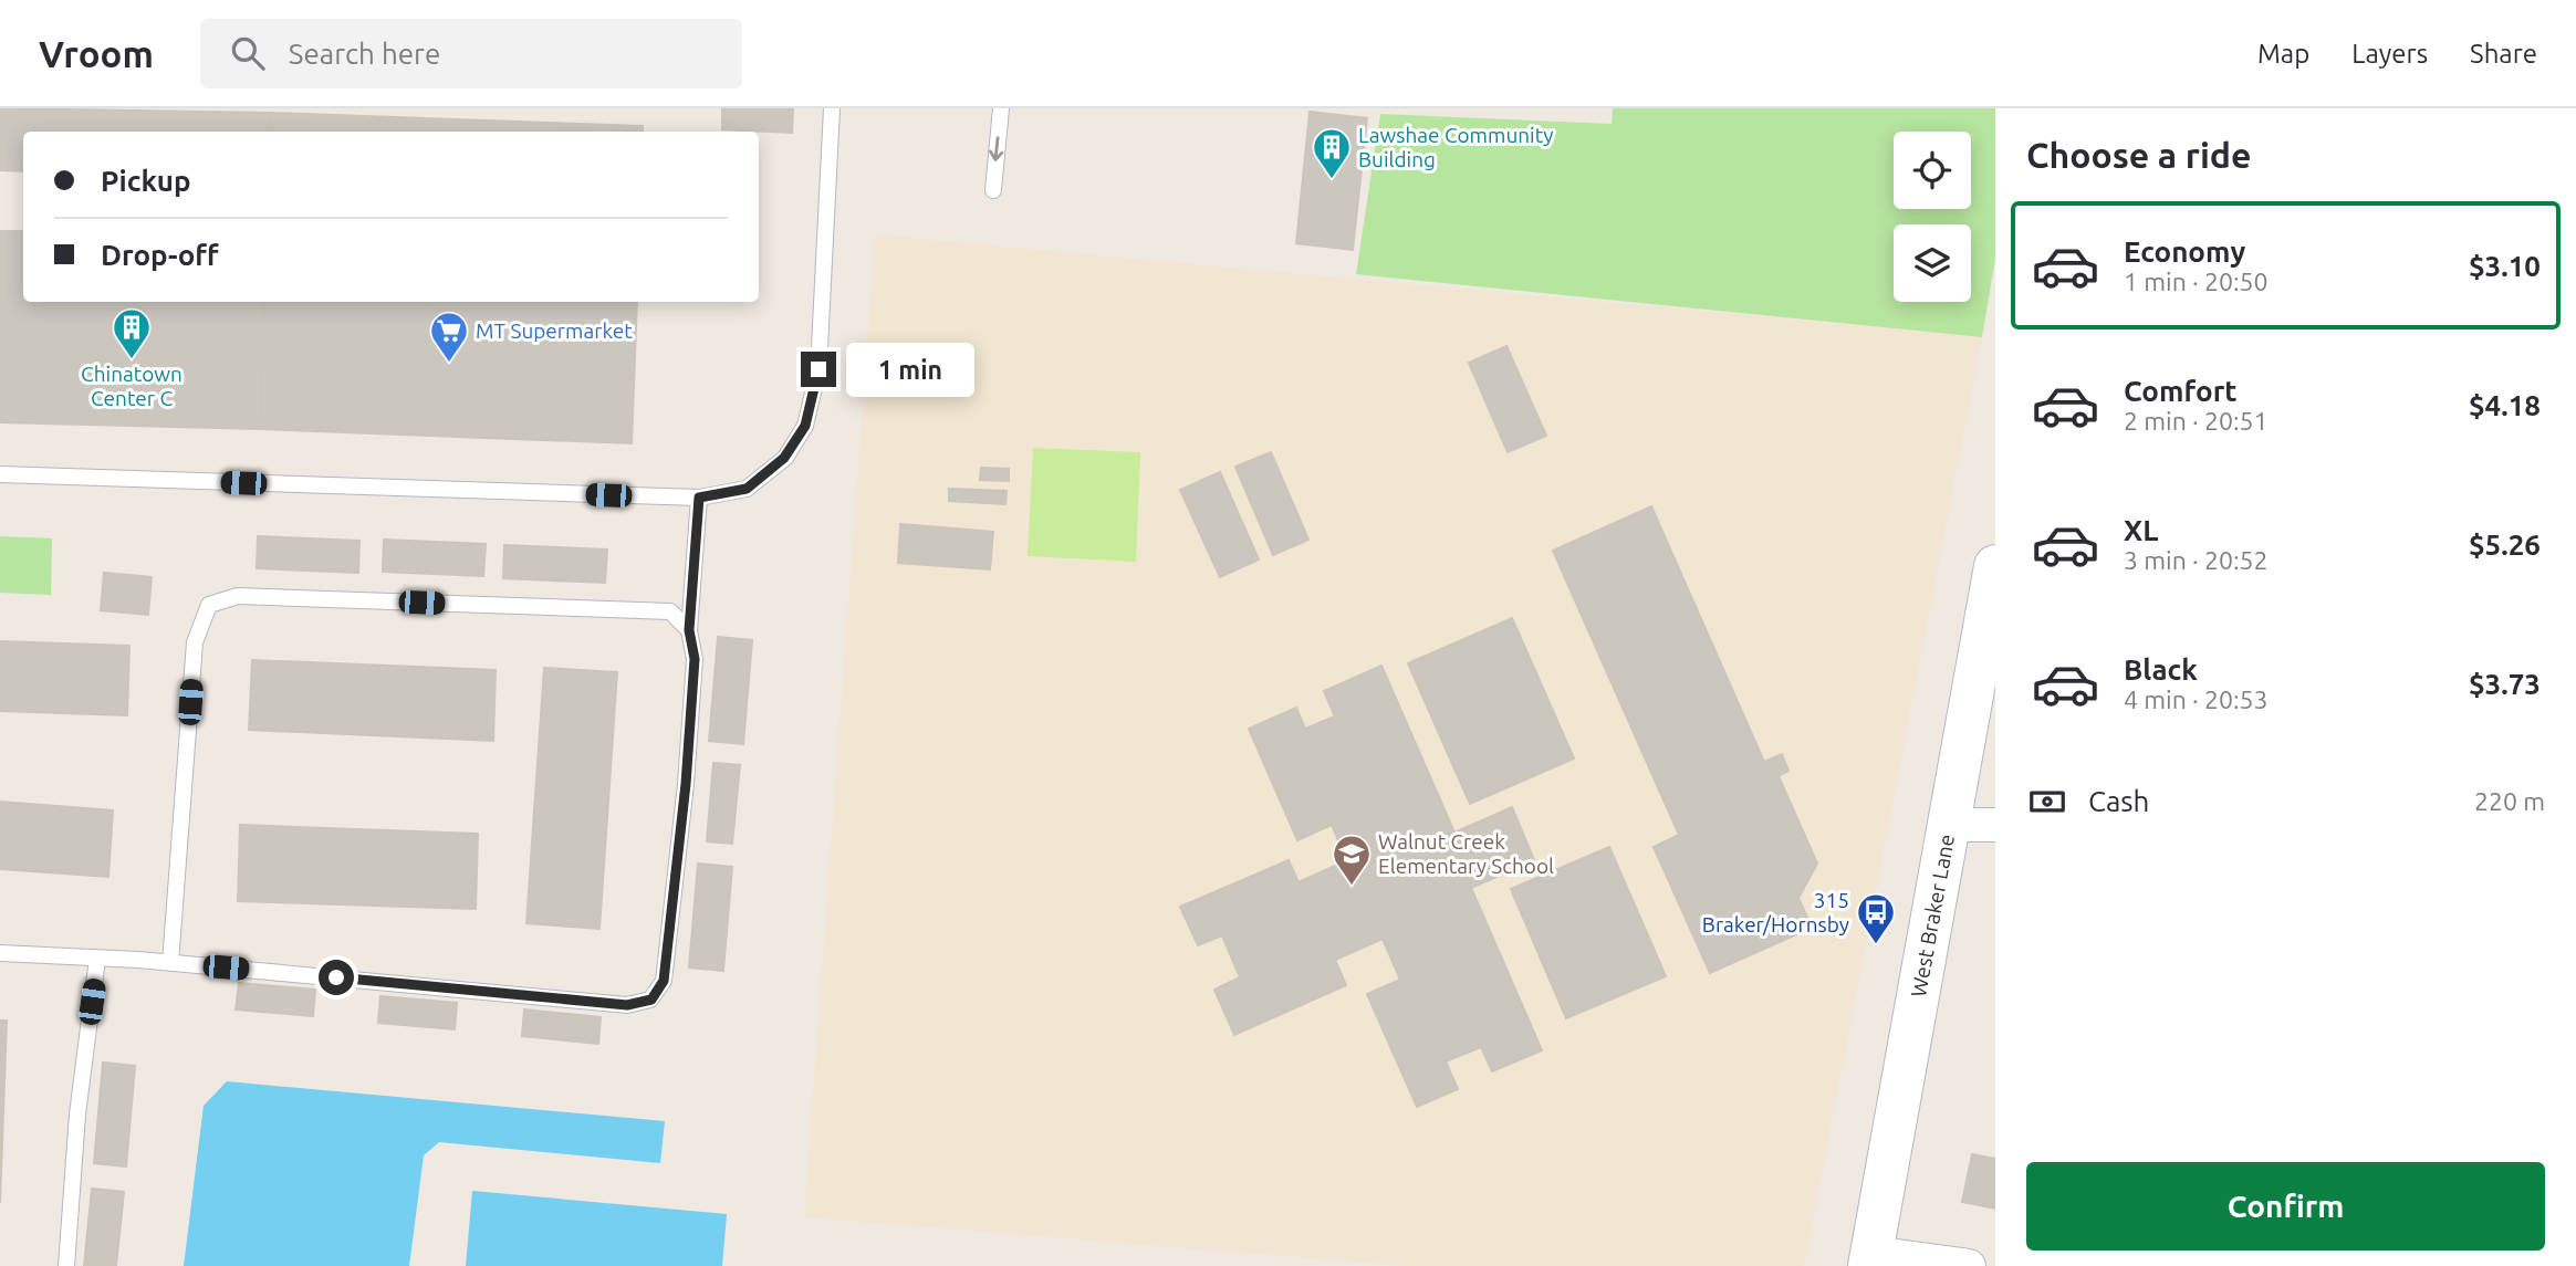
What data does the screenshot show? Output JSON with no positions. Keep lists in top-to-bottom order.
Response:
{
  "streets": {
    "main road": ["West Braker Lane"]
  },
  "places": {
    "building": ["Lawshae Community Building", "Chinatown Center C"],
    "supermarket": ["MT Supermarket"],
    "school or university": ["Walnut Creek Elementary School"],
    "bus stop": ["315 Braker/Hornsby"]
  },
  "page": {
    "header": "Vroom",
    "search": "Search here",
    "nav": ["Map", "Layers", "Share"],
    "heading": "Choose a ride",
    "banner": ["Pickup", "Drop-off"],
    "list": [
      {
        "name": "Economy",
        "note": "1 min · 20:50",
        "value": "$3.10"
      },
      {
        "name": "Comfort",
        "note": "2 min · 20:51",
        "value": "$4.18"
      },
      {
        "name": "XL",
        "note": "3 min · 20:52",
        "value": "$5.26"
      },
      {
        "name": "Black",
        "note": "4 min · 20:53",
        "value": "$3.73"
      }
    ],
    "bubble": "1 min",
    "pay": ["Cash", "220 m"],
    "buttons": "Confirm"
  }
}
